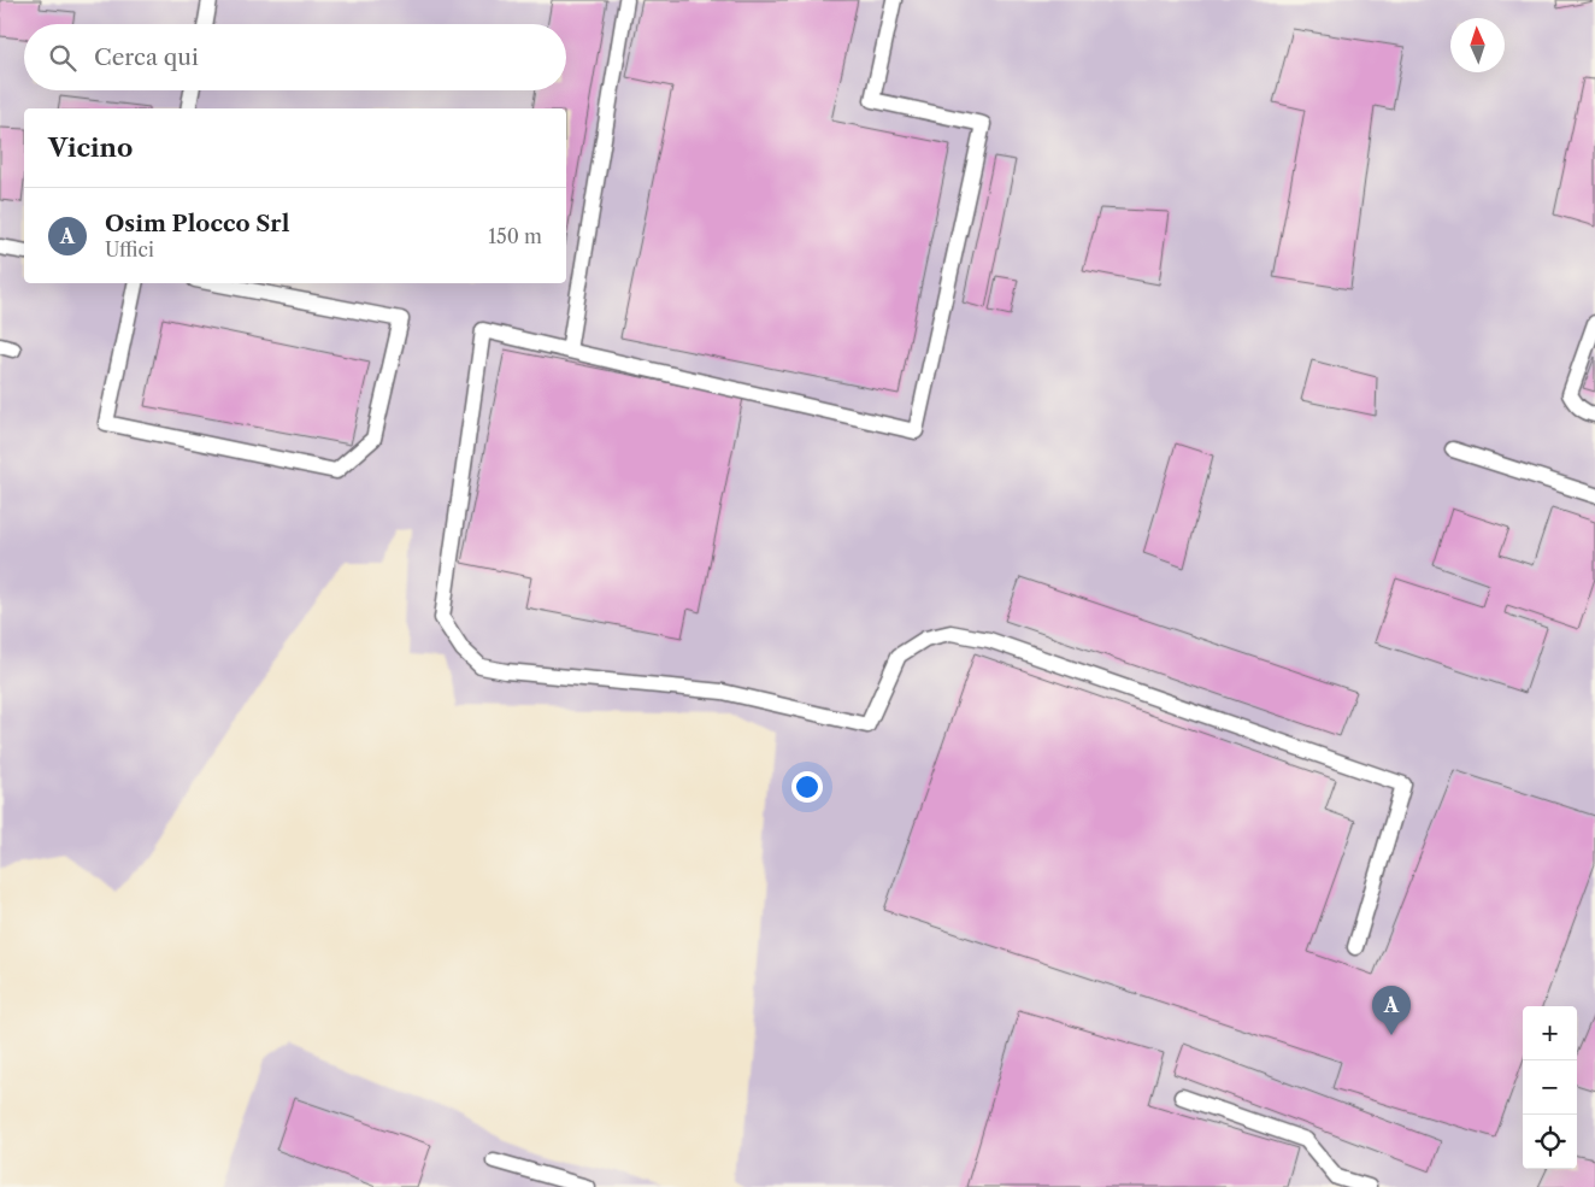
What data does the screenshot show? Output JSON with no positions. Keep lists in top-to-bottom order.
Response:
{
  "north": "top",
  "page": {
    "search": "Cerca qui",
    "heading": "Vicino",
    "list": [
      {
        "mark": "A",
        "name": "Osim Plocco Srl",
        "note": "Uffici",
        "value": "150 m"
      }
    ],
    "pins": "A",
    "map_buttons": ["+", "−"]
  }
}
